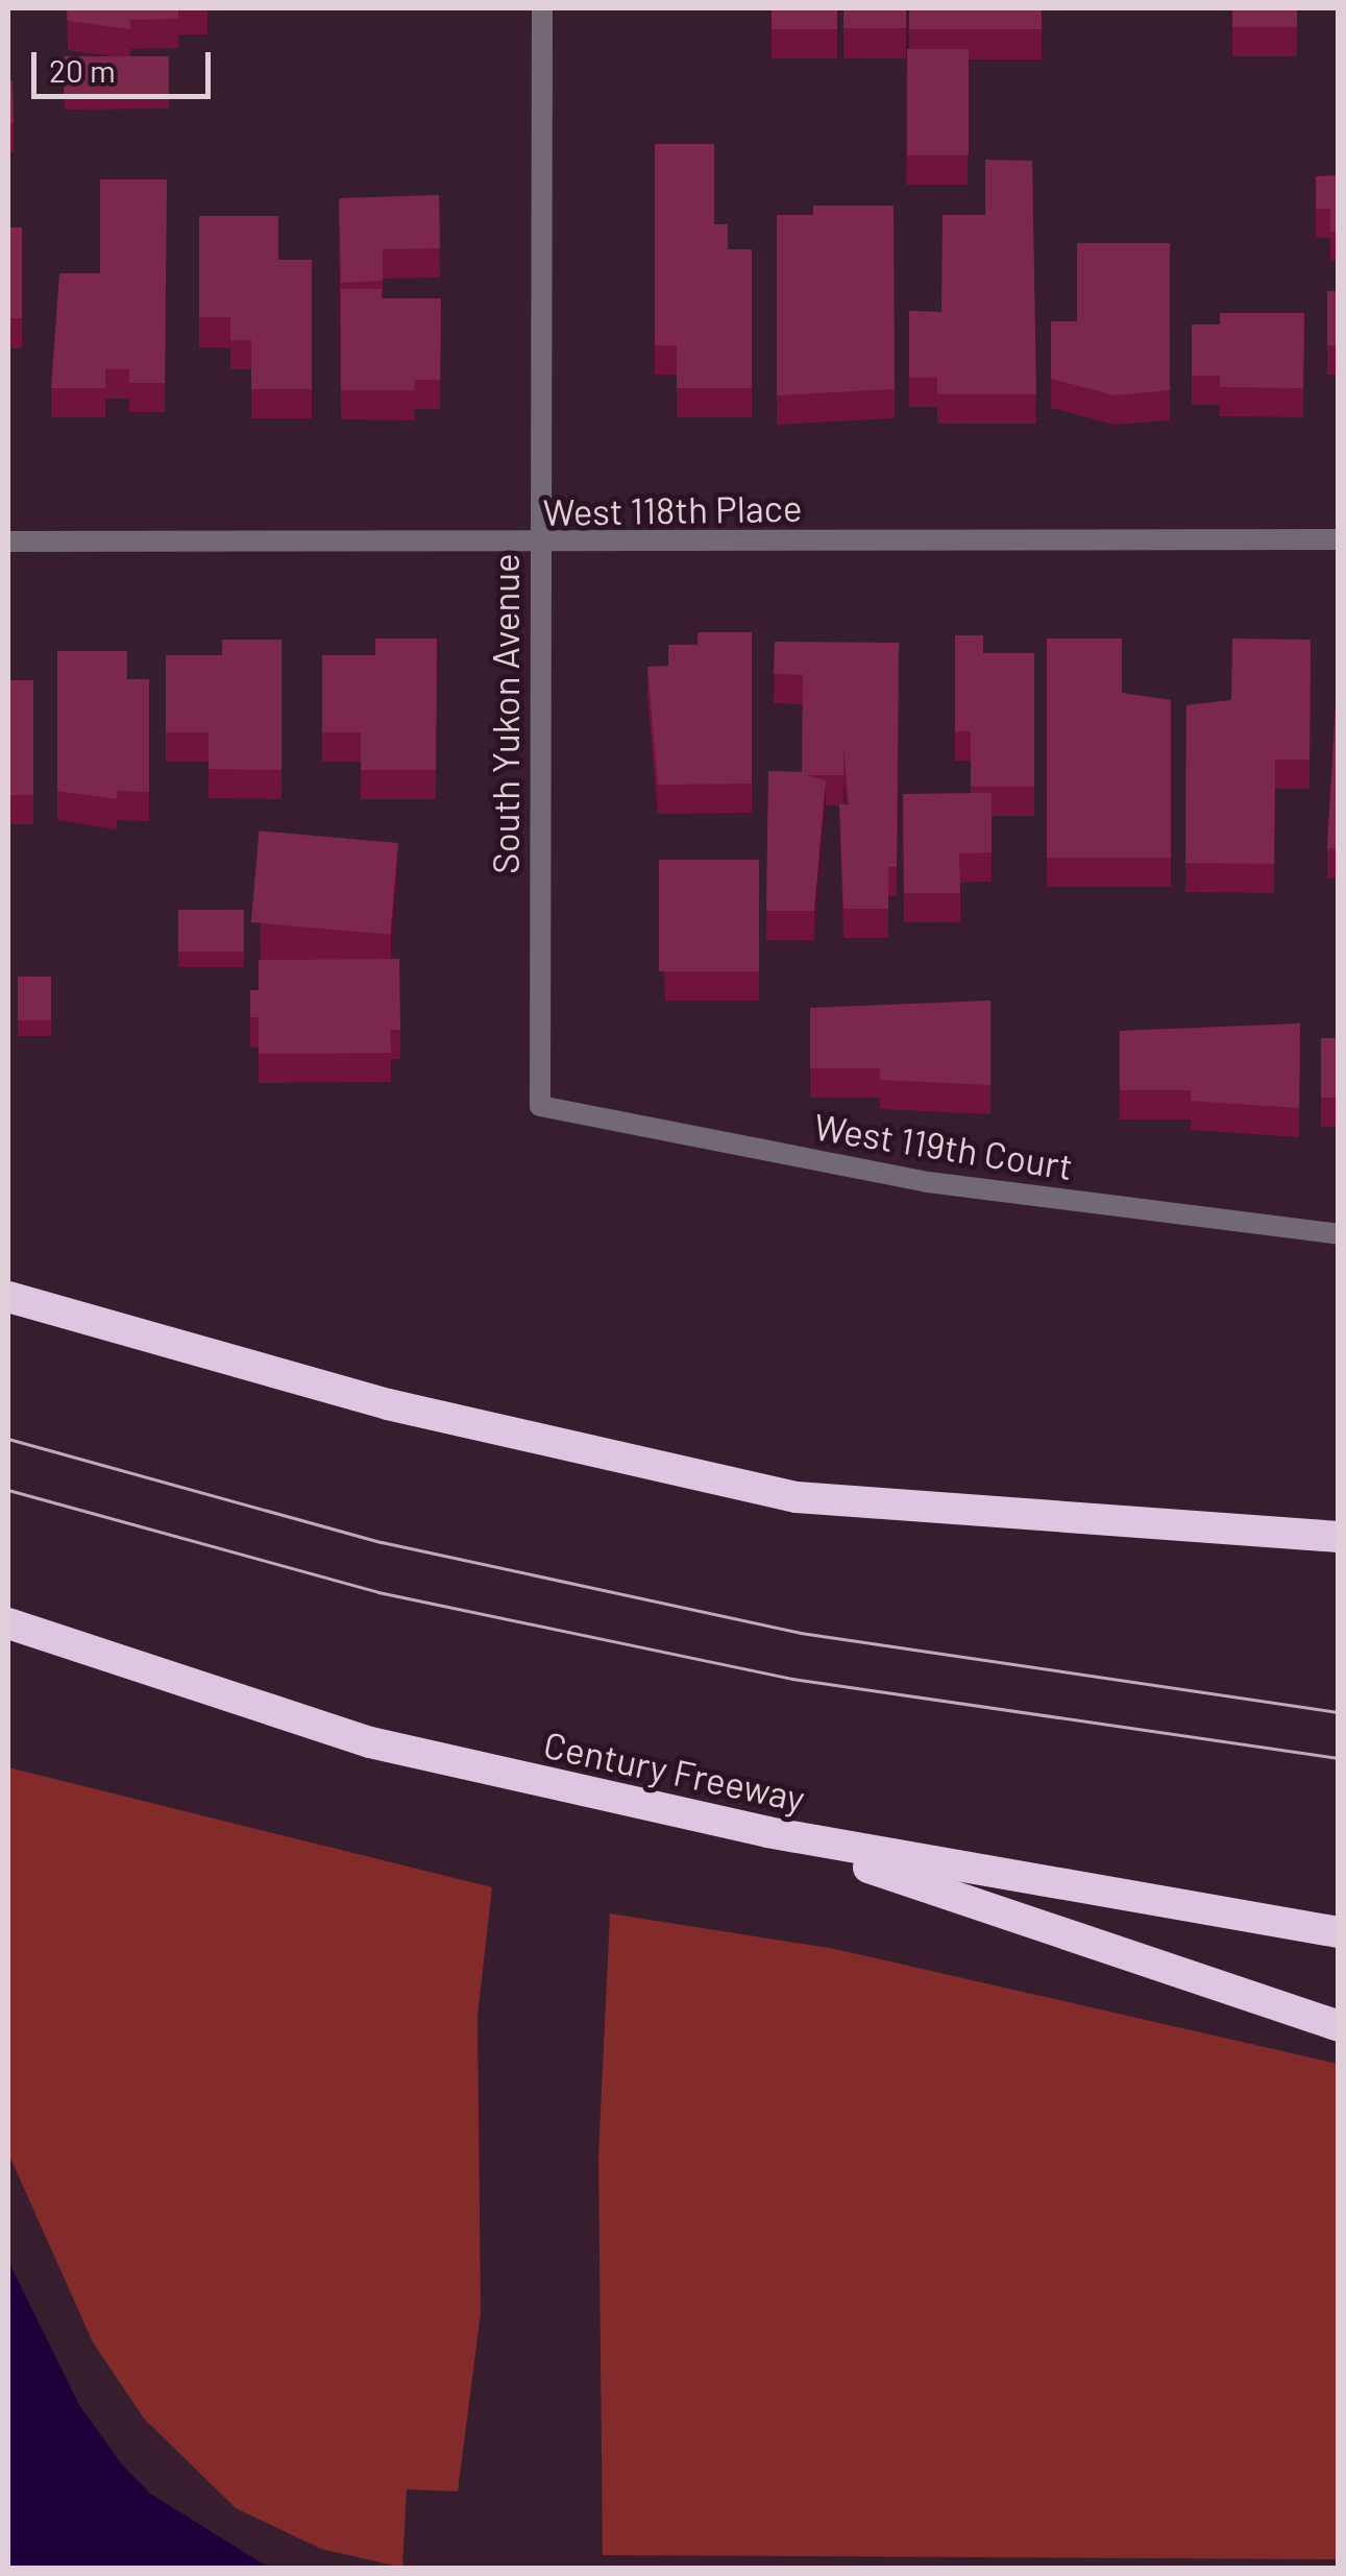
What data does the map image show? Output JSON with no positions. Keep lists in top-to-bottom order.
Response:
{
  "streets": {
    "highway": ["Century Freeway"],
    "street": ["West 118th Place", "South Yukon Avenue", "West 119th Court"]
  },
  "crossings": [
    ["West 118th Place", "South Yukon Avenue"],
    ["South Yukon Avenue", "West 119th Court"]
  ],
  "scale_bar": "20 m"
}
